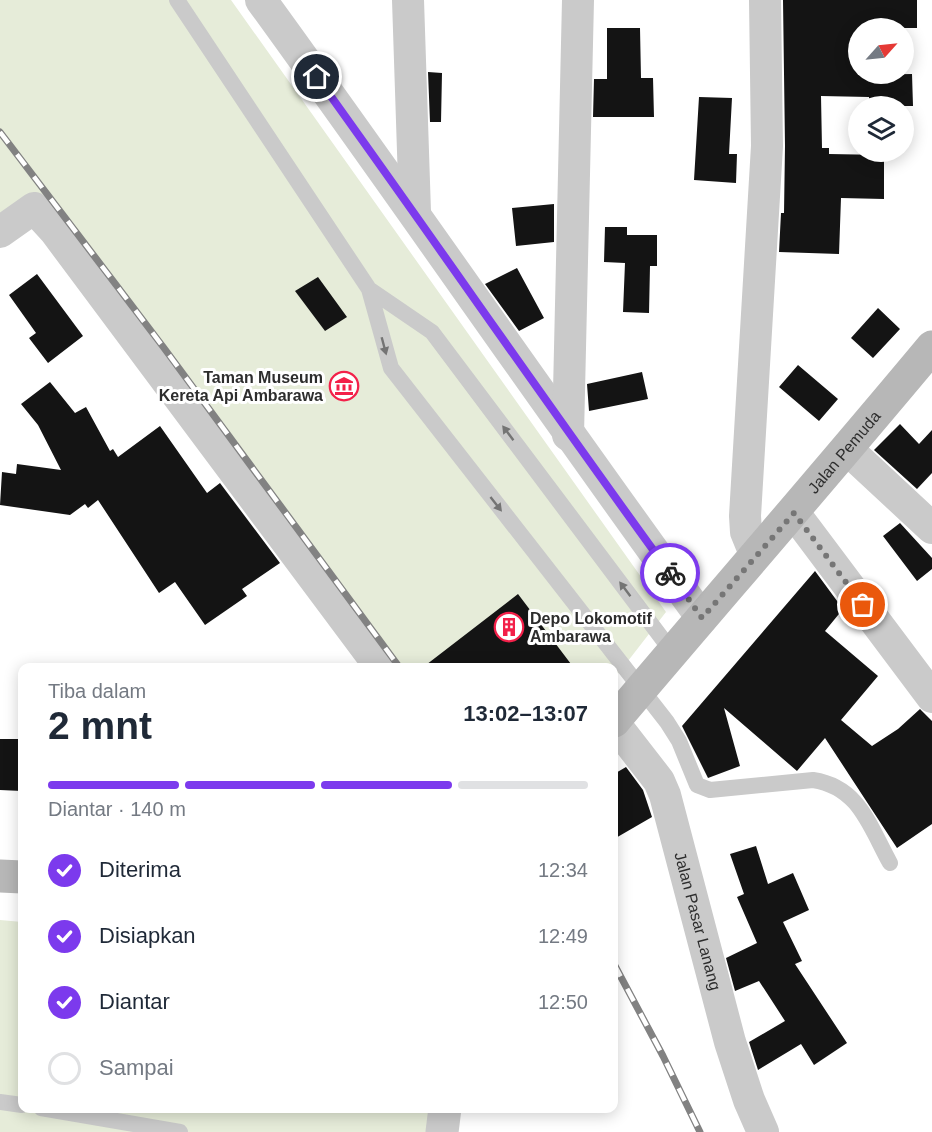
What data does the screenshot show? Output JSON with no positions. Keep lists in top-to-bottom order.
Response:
{
  "streets": {
    "main road": ["Jalan Pemuda"],
    "street": ["Jalan Pasar Lanang"]
  },
  "places": {
    "museum": ["Taman Museum Kereta Api Ambarawa"],
    "building": ["Depo Lokomotif Ambarawa"]
  },
  "north": "top right",
  "page": {
    "heading": ["2 mnt", "Tiba dalam", "13:02–13:07"],
    "bar": "Diantar · 140 m",
    "list": [
      ["Diterima", "12:34"],
      ["Disiapkan", "12:49"],
      ["Diantar", "12:50"],
      "Sampai"
    ]
  }
}
